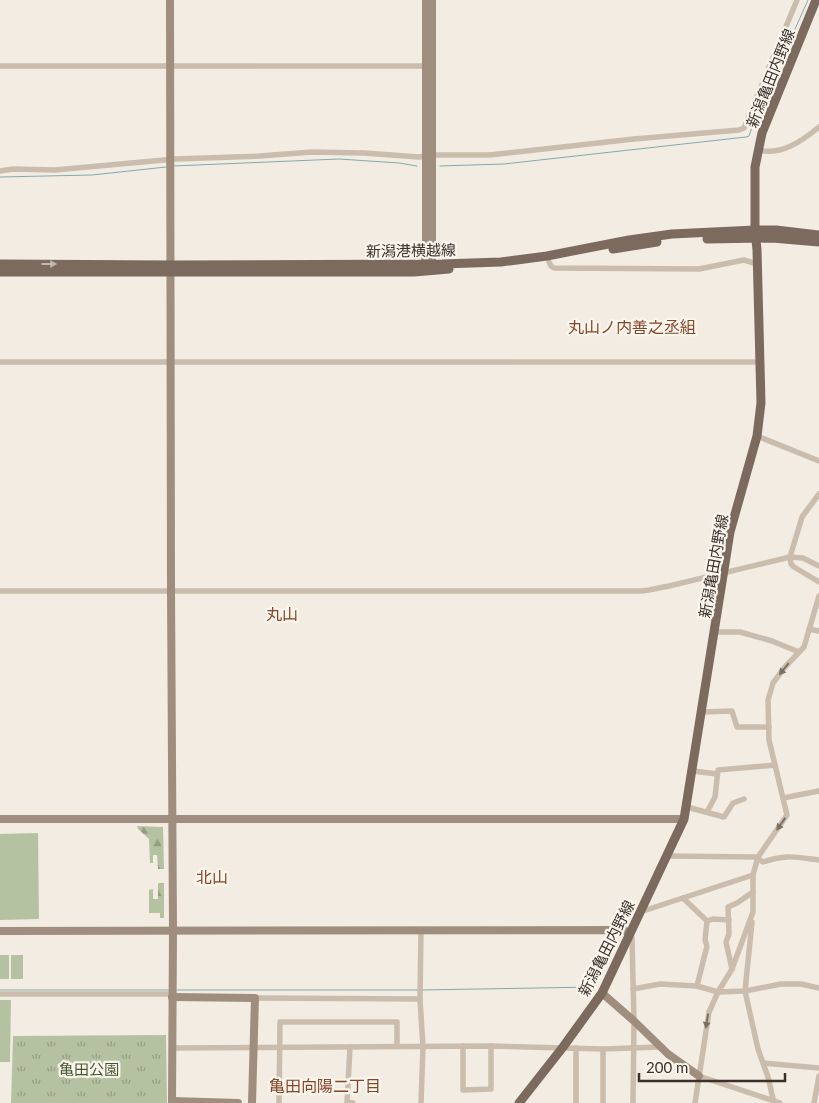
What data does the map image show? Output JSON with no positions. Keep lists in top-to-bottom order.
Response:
{
  "streets": {
    "main road": ["新潟亀田内野線", "新潟港横越線"]
  },
  "crossings": [
    ["新潟亀田内野線", "新潟港横越線"]
  ],
  "districts": [
    "丸山ノ内善之丞組",
    "丸山",
    "北山",
    "亀田向陽二丁目"
  ],
  "parks": ["亀田公園"],
  "scale_bar": "200 m"
}
